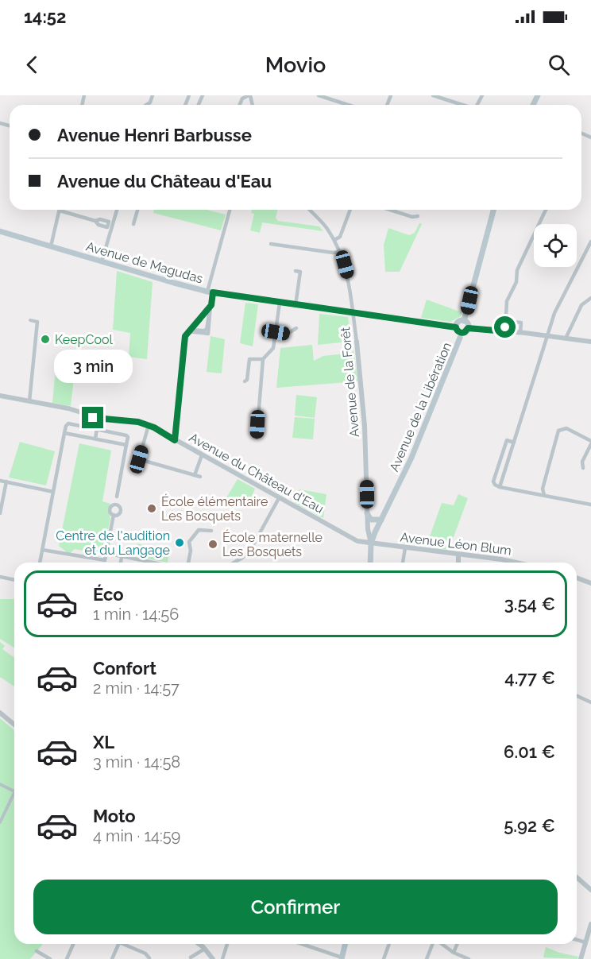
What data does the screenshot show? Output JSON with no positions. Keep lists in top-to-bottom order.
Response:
{
  "streets": {
    "main road": ["Avenue de Magudas", "Avenue de la Libération"],
    "street": ["Avenue de la Forêt", "Avenue du Château d'Eau", "Avenue Léon Blum"]
  },
  "crossings": [
    ["Avenue de Magudas", "Avenue de la Forêt"],
    ["Avenue de Magudas", "Avenue de la Libération"],
    ["Avenue de la Forêt", "Avenue de la Libération"],
    ["Avenue de la Forêt", "Avenue du Château d'Eau"],
    ["Avenue de la Forêt", "Avenue Léon Blum"],
    ["Avenue de la Libération", "Avenue du Château d'Eau"],
    ["Avenue de la Libération", "Avenue Léon Blum"],
    ["Avenue du Château d'Eau", "Avenue Léon Blum"]
  ],
  "places": [
    "KeepCool",
    "École élémentaire Les Bosquets",
    "Centre de l'audition et du Langage",
    "École maternelle Les Bosquets"
  ],
  "page": {
    "status": "14:52",
    "header": "Movio",
    "banner": ["Avenue Henri Barbusse", "Avenue du Château d'Eau"],
    "bubble": "3 min",
    "list": [
      {
        "name": "Éco",
        "note": "1 min · 14:56",
        "value": "3.54 €"
      },
      {
        "name": "Confort",
        "note": "2 min · 14:57",
        "value": "4.77 €"
      },
      {
        "name": "XL",
        "note": "3 min · 14:58",
        "value": "6.01 €"
      },
      {
        "name": "Moto",
        "note": "4 min · 14:59",
        "value": "5.92 €"
      }
    ],
    "buttons": "Confirmer"
  }
}
